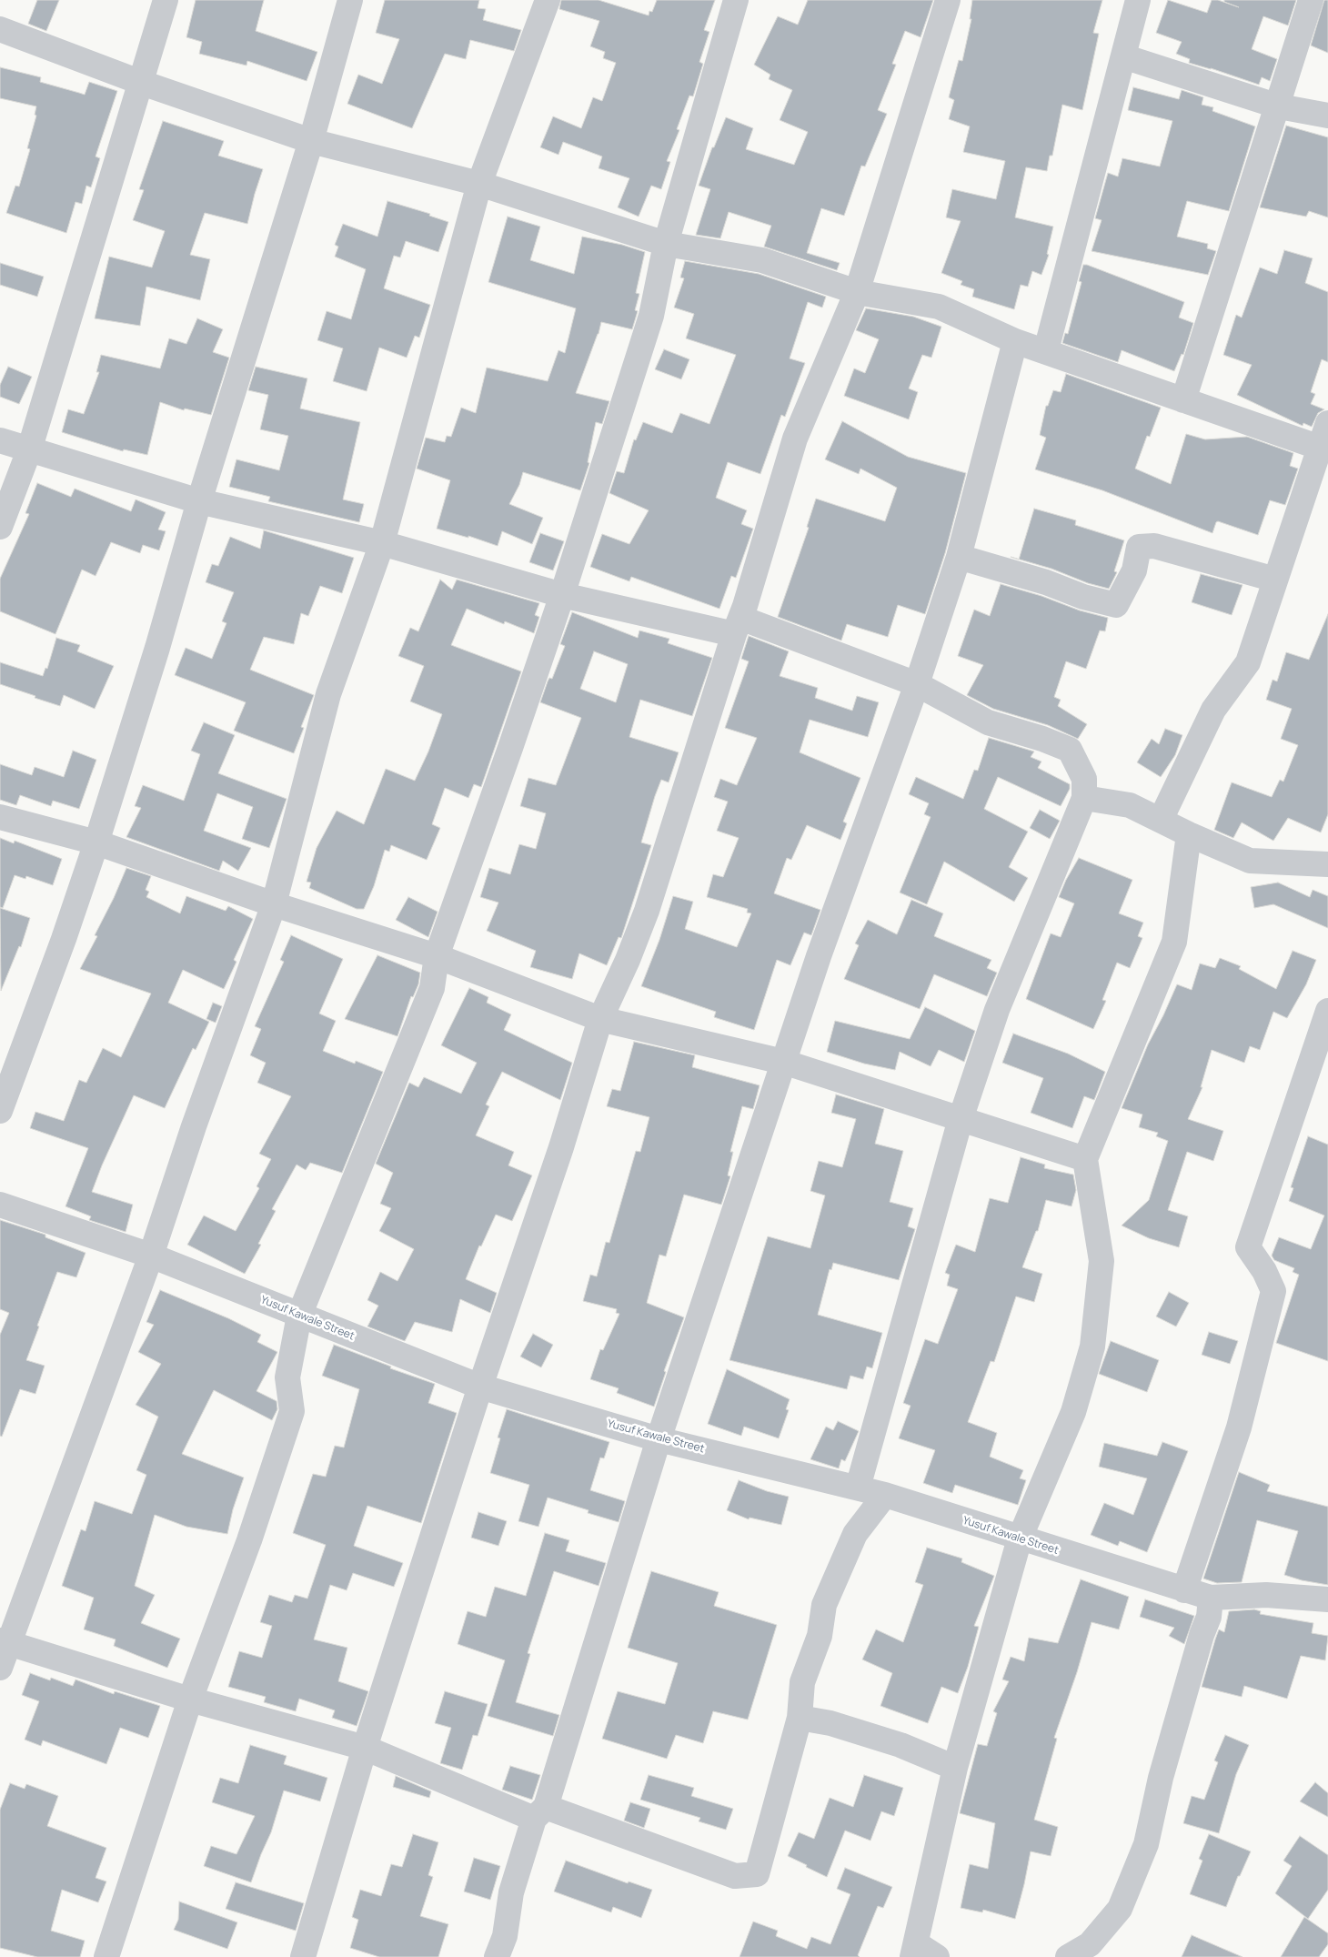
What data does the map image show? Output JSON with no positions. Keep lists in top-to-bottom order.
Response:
{
  "streets": {
    "street": ["Yusuf Kawale Street"]
  }
}
